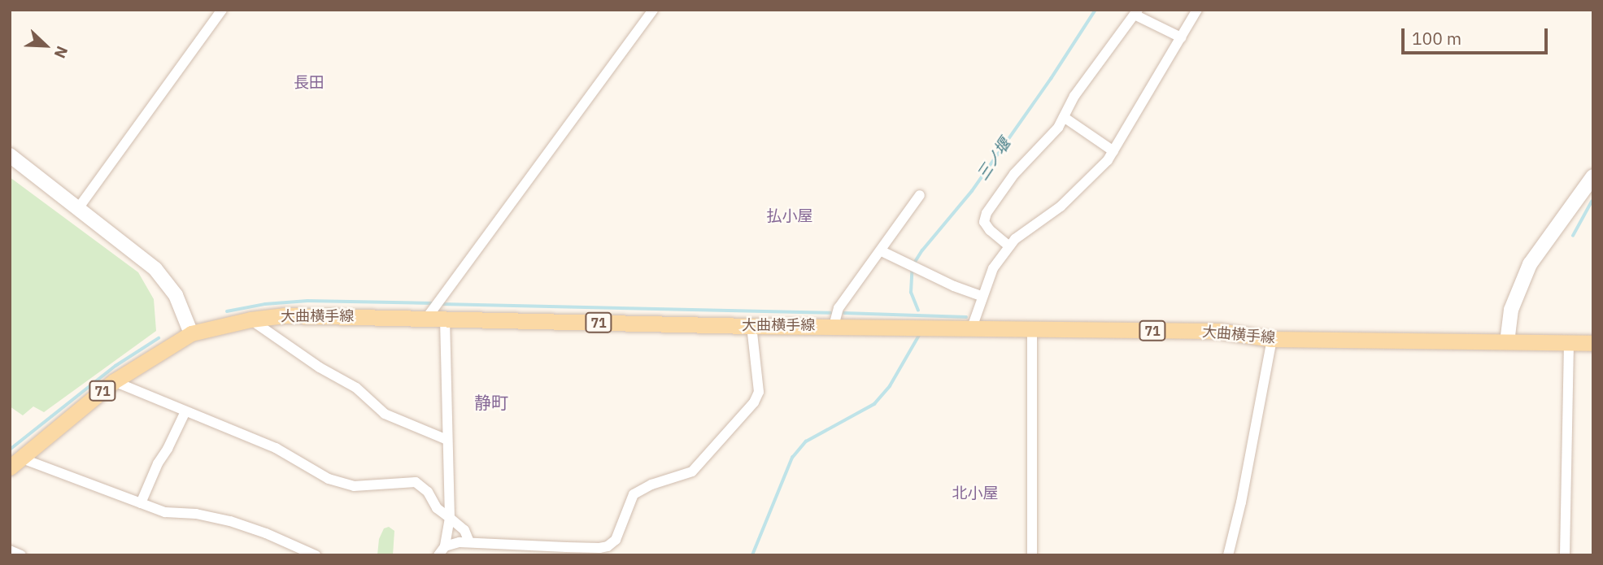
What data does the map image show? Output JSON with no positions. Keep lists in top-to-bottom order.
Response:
{
  "streets": {
    "main road": ["大曲横手線", "71"]
  },
  "districts": [
    "長田",
    "払小屋",
    "静町",
    "北小屋"
  ],
  "water": ["三ノ堰"],
  "scale_bar": "100 m",
  "north": "bottom right"
}
